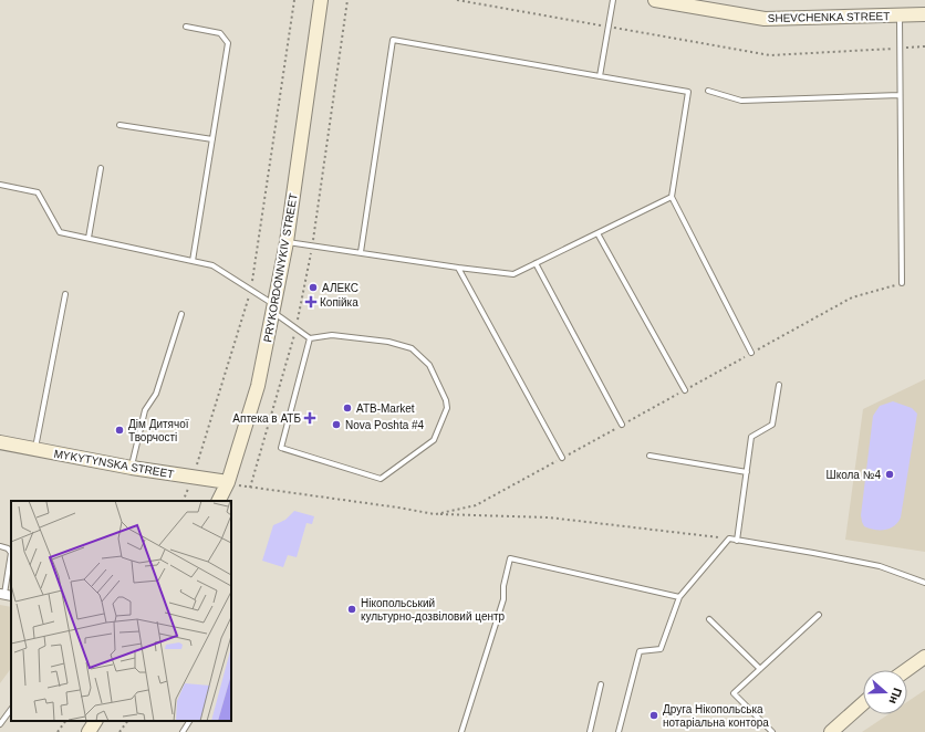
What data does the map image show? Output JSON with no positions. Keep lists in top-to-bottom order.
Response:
{
  "streets": {
    "main road": ["SHEVCHENKA STREET", "PRYKORDONNYKIV STREET", "MYKYTYNSKA STREET"]
  },
  "crossings": [
    ["PRYKORDONNYKIV STREET", "MYKYTYNSKA STREET"]
  ],
  "places": {
    "other": [
      "АЛЕКС",
      "ATB-Market",
      "Nova Poshta #4",
      "Дім Дитячої Творчості",
      "Школа №4",
      "Нікопольський культурно-дозвіловий центр",
      "Друга Нікопольська нотаріальна контора"
    ],
    "health": ["Копійка", "Аптека в АТБ"]
  },
  "north": "right"
}
